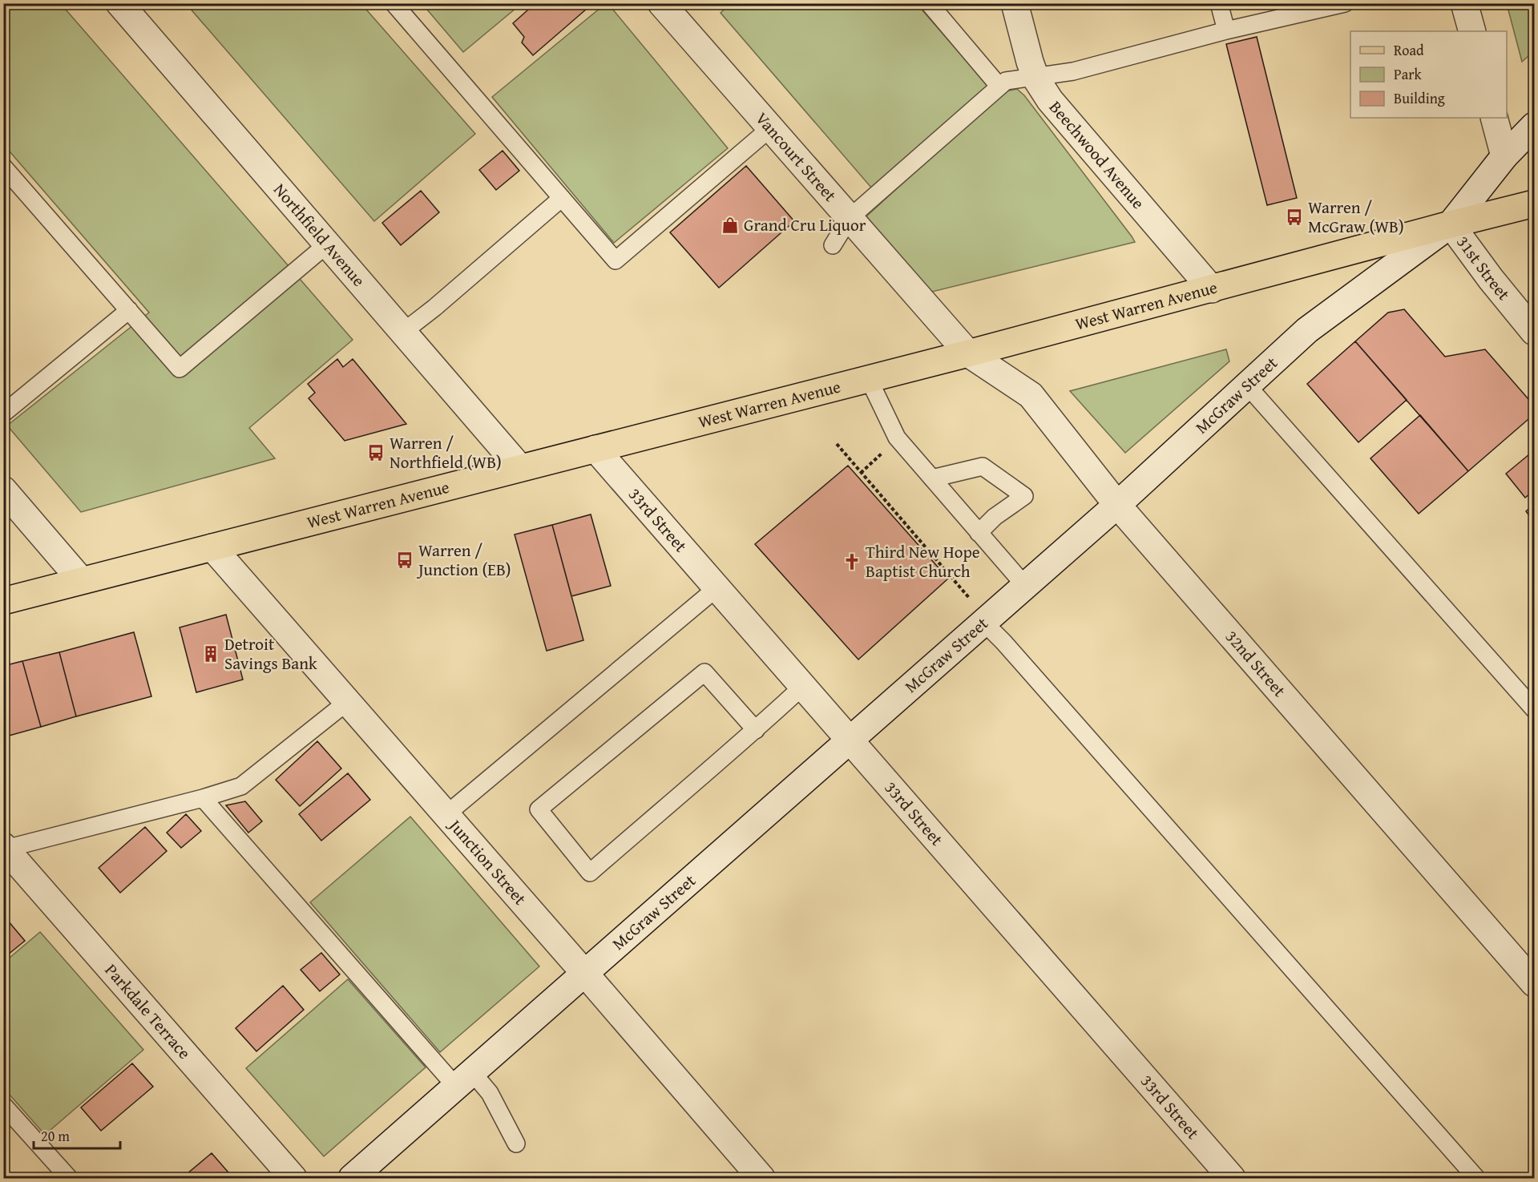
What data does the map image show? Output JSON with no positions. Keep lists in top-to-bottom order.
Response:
{
  "streets": {
    "main road": ["West Warren Avenue"],
    "street": [
      "Beechwood Avenue",
      "Vancourt Street",
      "Northfield Avenue",
      "31st Street",
      "McGraw Street",
      "33rd Street",
      "32nd Street",
      "Junction Street",
      "Parkdale Terrace"
    ]
  },
  "crossings": [
    ["Beechwood Avenue", "West Warren Avenue"],
    ["Vancourt Street", "West Warren Avenue"],
    ["Vancourt Street", "32nd Street"],
    ["Northfield Avenue", "West Warren Avenue"],
    ["31st Street", "West Warren Avenue"],
    ["31st Street", "McGraw Street"],
    ["West Warren Avenue", "McGraw Street"],
    ["West Warren Avenue", "33rd Street"],
    ["West Warren Avenue", "32nd Street"],
    ["West Warren Avenue", "Junction Street"],
    ["McGraw Street", "33rd Street"],
    ["McGraw Street", "32nd Street"],
    ["McGraw Street", "Junction Street"]
  ],
  "places": {
    "bus stop": ["Warren / McGraw (WB)", "Warren / Northfield (WB)", "Warren / Junction (EB)"],
    "shop": ["Grand Cru Liquor"],
    "church": ["Third New Hope Baptist Church"],
    "building": ["Detroit Savings Bank"]
  },
  "legend": ["Road", "Park", "Building"],
  "scale_bar": "20 m"
}
